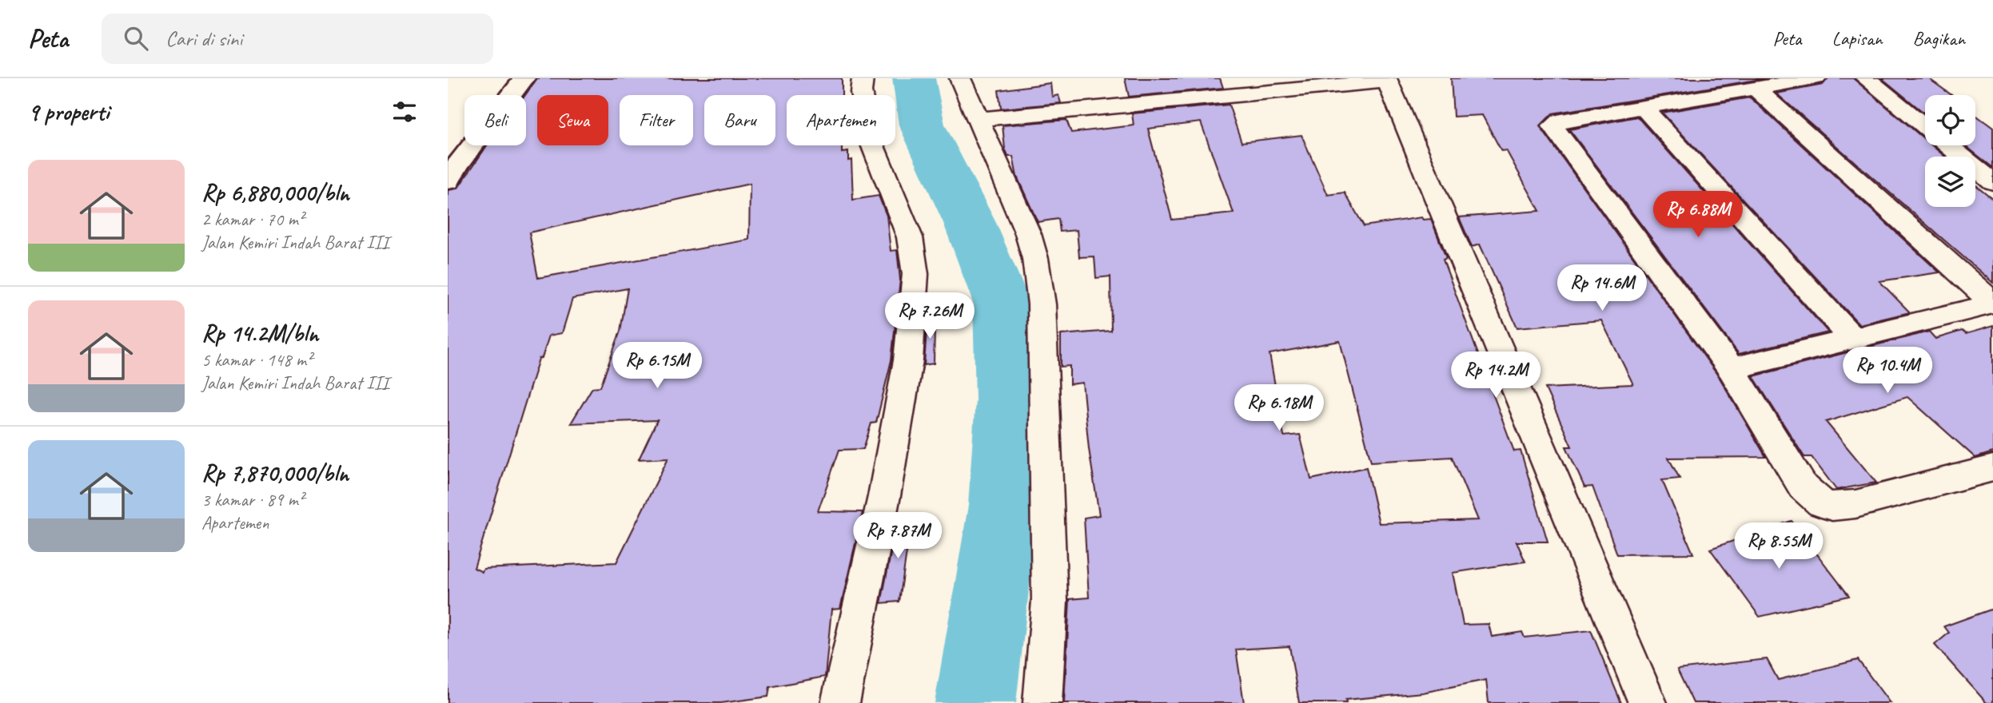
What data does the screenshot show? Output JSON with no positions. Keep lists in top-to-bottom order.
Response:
{
  "page": {
    "header": "Peta",
    "search": "Cari di sini",
    "nav": ["Peta", "Lapisan", "Bagikan"],
    "heading": "9 properti",
    "chip": [
      "Beli",
      "Sewa",
      "Filter",
      "Baru",
      "Apartemen"
    ],
    "list": [
      {
        "name": "Rp 6,880,000/bln",
        "note": "2 kamar · 70 m² · Jalan Kemiri Indah Barat III"
      },
      {
        "name": "Rp 14.2M/bln",
        "note": "5 kamar · 148 m² · Jalan Kemiri Indah Barat III"
      },
      {
        "name": "Rp 7,870,000/bln",
        "note": "3 kamar · 89 m² · Apartemen"
      }
    ],
    "price": [
      "Rp 6.88M",
      "Rp 14.6M",
      "Rp 7.26M",
      "Rp 6.15M",
      "Rp 10.4M",
      "Rp 14.2M",
      "Rp 6.18M",
      "Rp 7.87M",
      "Rp 8.55M"
    ]
  }
}
